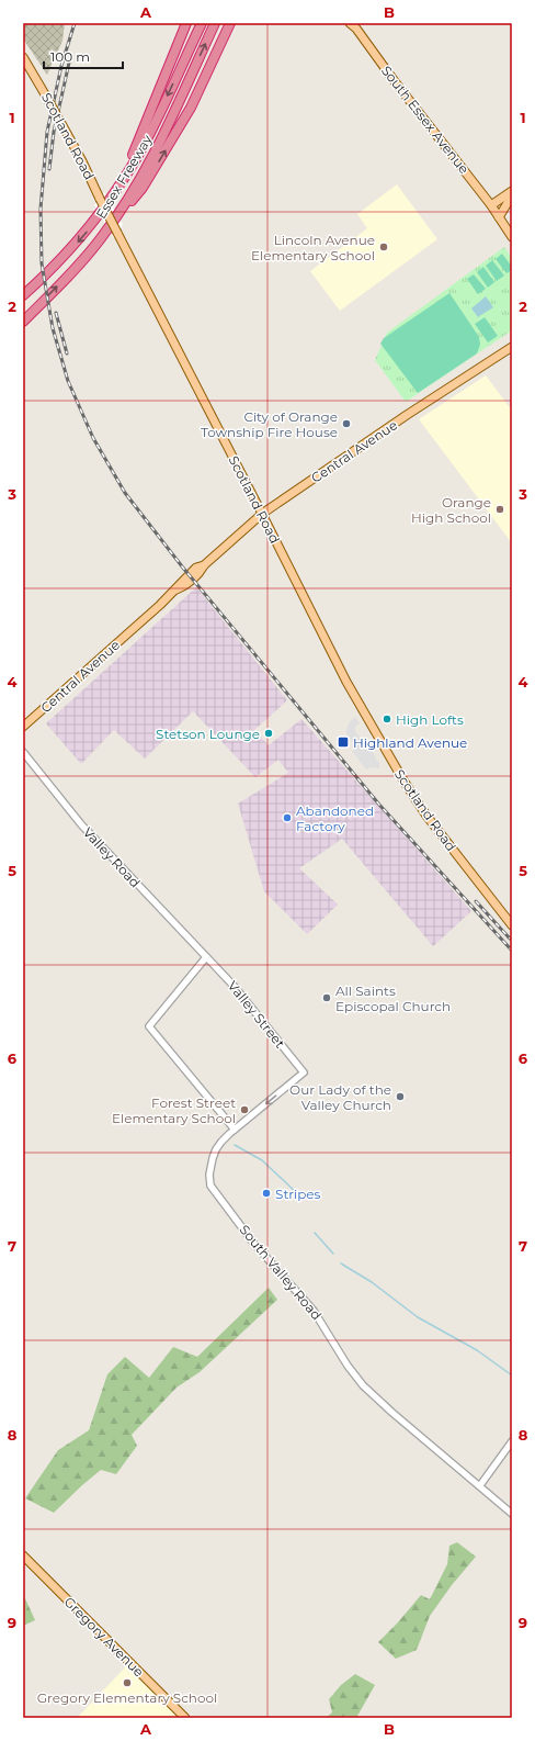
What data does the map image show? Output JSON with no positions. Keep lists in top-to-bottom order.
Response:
{
  "streets": {
    "highway": ["Essex Freeway"],
    "main road": [
      "South Essex Avenue",
      "Scotland Road",
      "Central Avenue",
      "Gregory Avenue"
    ],
    "street": ["Valley Road", "Valley Street", "South Valley Road"]
  },
  "crossings": [
    ["Scotland Road", "Central Avenue"],
    ["Valley Road", "Valley Street"],
    ["Valley Street", "South Valley Road"]
  ],
  "places": {
    "other": [
      "Lincoln Avenue Elementary School",
      "City of Orange Township Fire House",
      "Orange High School",
      "High Lofts",
      "Stetson Lounge",
      "Abandoned Factory",
      "All Saints Episcopal Church",
      "Our Lady of the Valley Church",
      "Forest Street Elementary School",
      "Stripes",
      "Gregory Elementary School"
    ],
    "transit": ["Highland Avenue"]
  },
  "scale_bar": "100 m",
  "grid": {
    "columns": ["A", "B"],
    "rows": [
      "1",
      "2",
      "3",
      "4",
      "5",
      "6",
      "7",
      "8",
      "9"
    ]
  }
}
